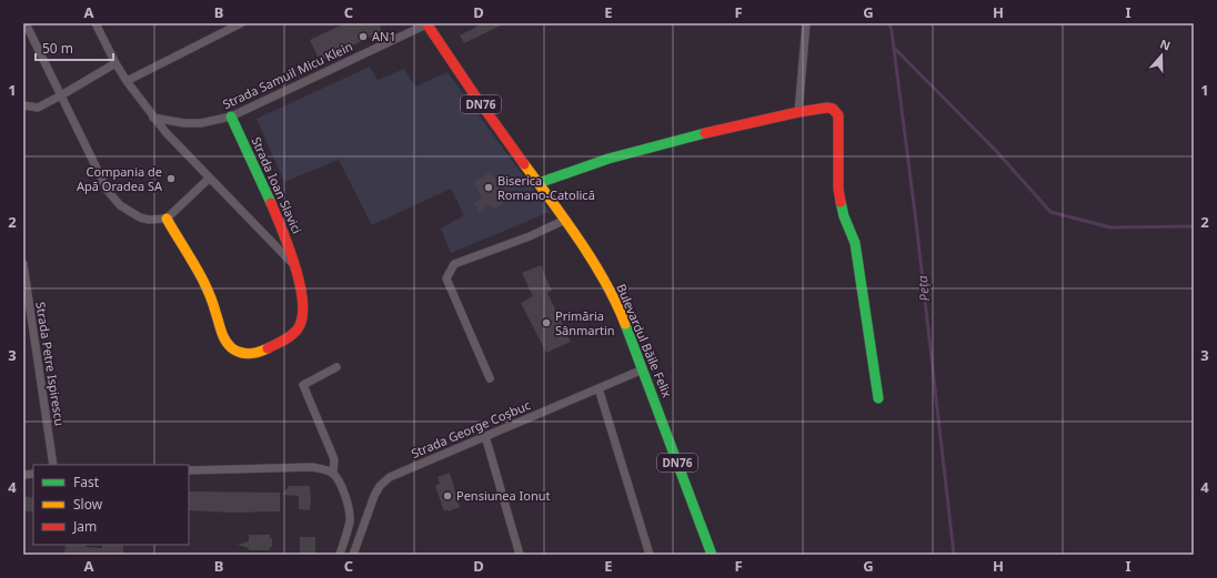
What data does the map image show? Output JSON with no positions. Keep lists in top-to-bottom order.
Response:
{
  "streets": {
    "street": [
      "Strada Samuil Micu Klein",
      "DN76",
      "Strada Ioan Slavici",
      "Bulevardul Băile Felix",
      "Strada Petre Ispirescu",
      "Strada George Coșbuc"
    ]
  },
  "crossings": [
    ["Strada Samuil Micu Klein", "Strada Ioan Slavici"],
    ["Strada Samuil Micu Klein", "Bulevardul Băile Felix"],
    ["Bulevardul Băile Felix", "Strada George Coșbuc"]
  ],
  "water": ["Peța"],
  "places": [
    "AN1",
    "Compania de Apă Oradea SA",
    "Biserica Romano-Catolică",
    "Primăria Sânmartin",
    "Pensiunea Ionut"
  ],
  "legend": ["Fast", "Slow", "Jam"],
  "scale_bar": "50 m",
  "north": "top",
  "grid": {
    "columns": [
      "A",
      "B",
      "C",
      "D",
      "E",
      "F",
      "G",
      "H",
      "I"
    ],
    "rows": [
      "1",
      "2",
      "3",
      "4"
    ]
  }
}
